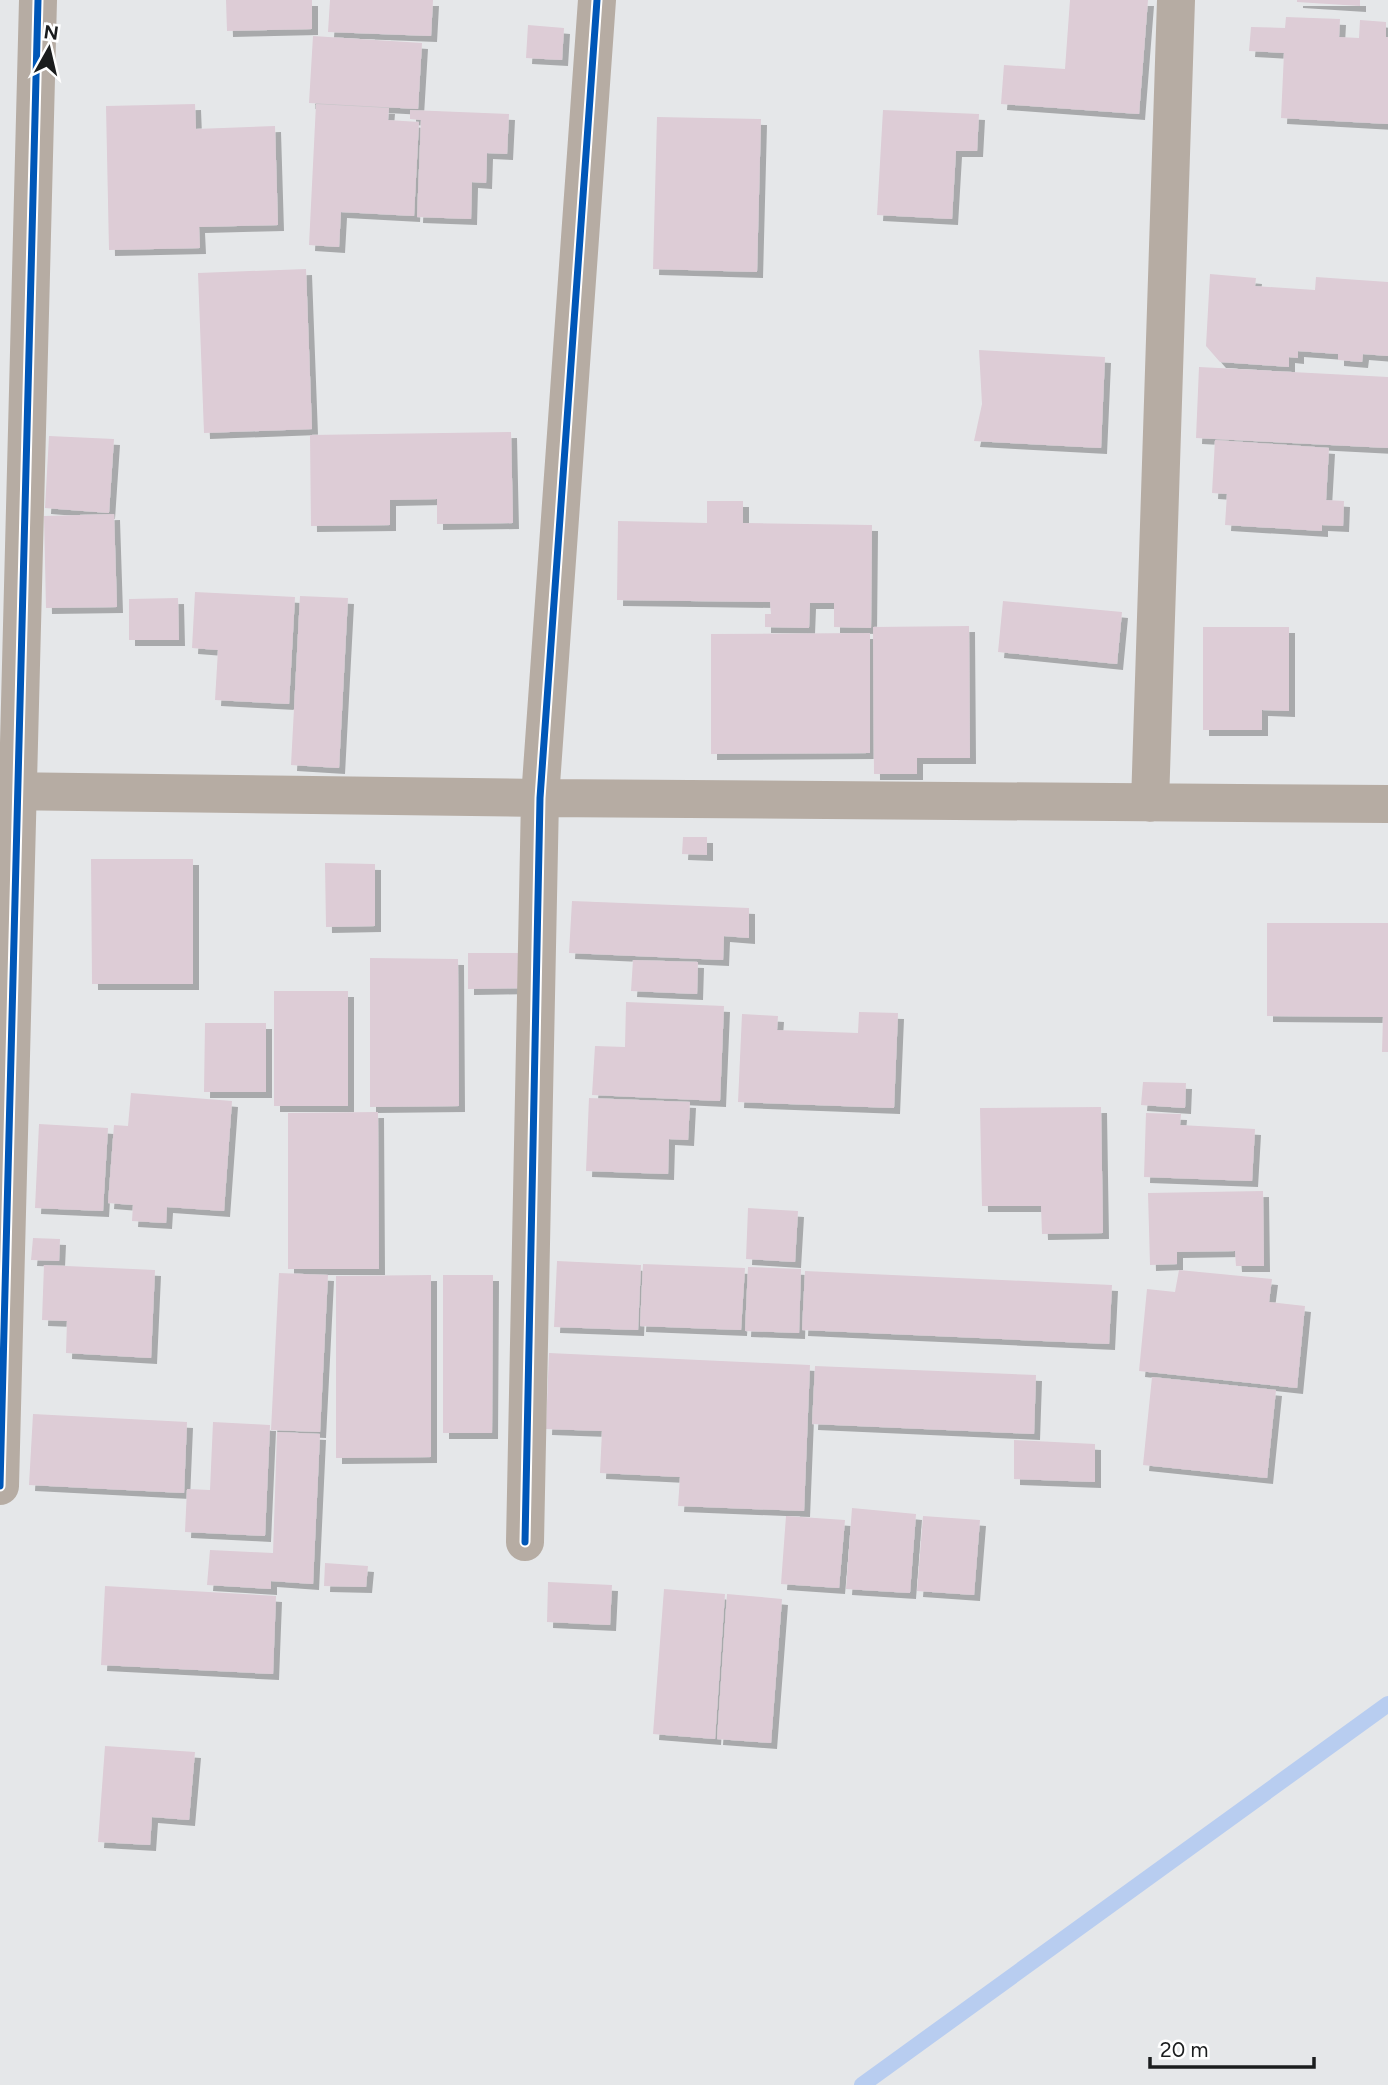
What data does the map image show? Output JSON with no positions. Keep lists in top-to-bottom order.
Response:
{
  "scale_bar": "20 m",
  "north": "top"
}
